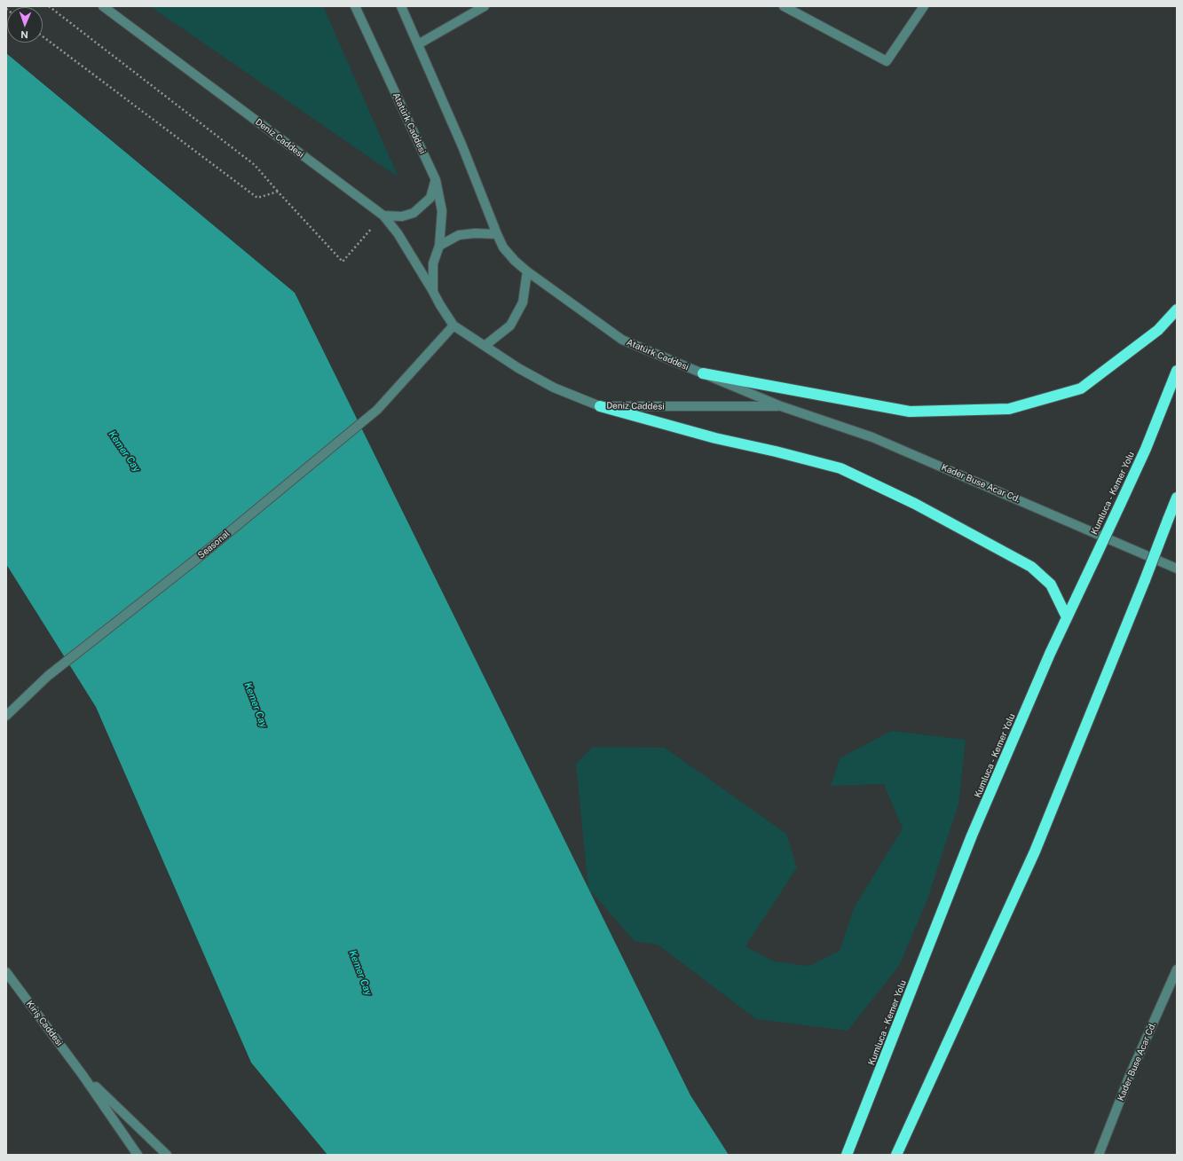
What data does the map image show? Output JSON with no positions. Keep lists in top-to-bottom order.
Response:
{
  "streets": {
    "highway": ["Kumluca - Kemer Yolu"],
    "street": [
      "Atatürk Caddesi",
      "Deniz Caddesi",
      "Kader Buse Acar Cd.",
      "Seasonal",
      "Kiriş Caddesi"
    ]
  },
  "crossings": [
    ["Atatürk Caddesi", "Deniz Caddesi"],
    ["Atatürk Caddesi", "Kader Buse Acar Cd."],
    ["Atatürk Caddesi", "Seasonal"],
    ["Deniz Caddesi", "Kader Buse Acar Cd."],
    ["Deniz Caddesi", "Seasonal"]
  ],
  "water": ["Kemer Cay"],
  "north": "bottom"
}
